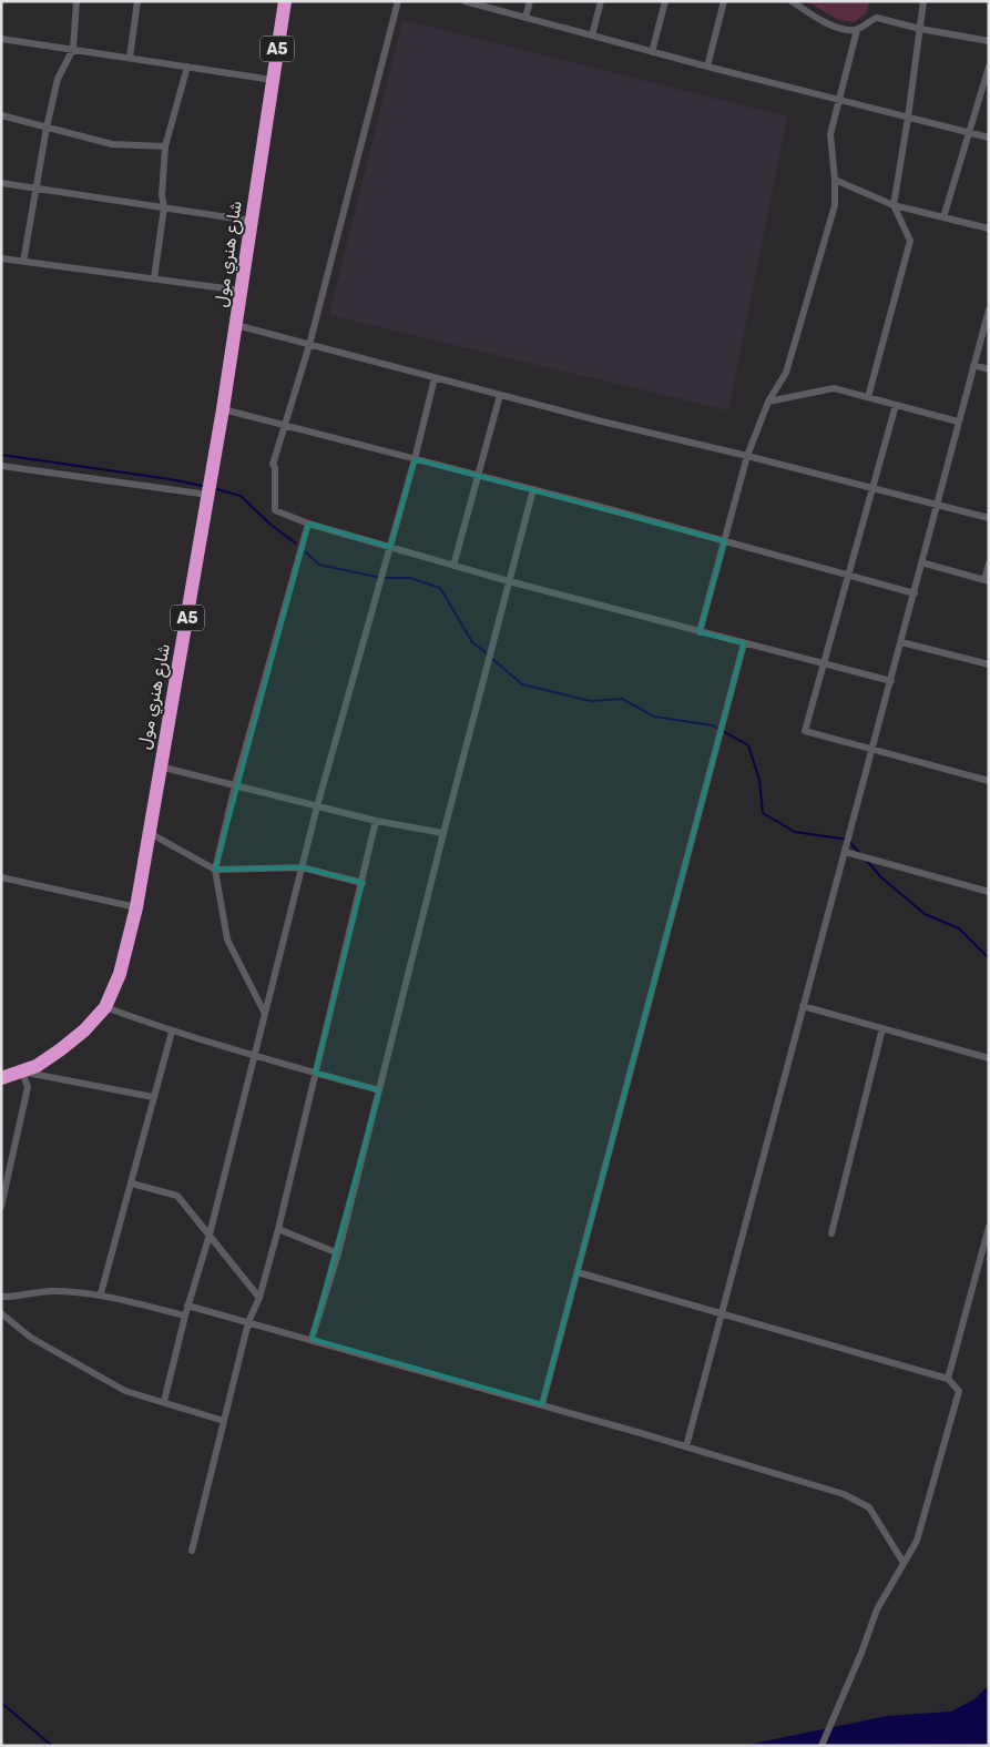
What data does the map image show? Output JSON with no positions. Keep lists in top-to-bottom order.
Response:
{
  "streets": {
    "highway": ["A5", "شارع هنري مول"]
  },
  "crossings": [
    ["A5", "شارع هنري مول"]
  ]
}
